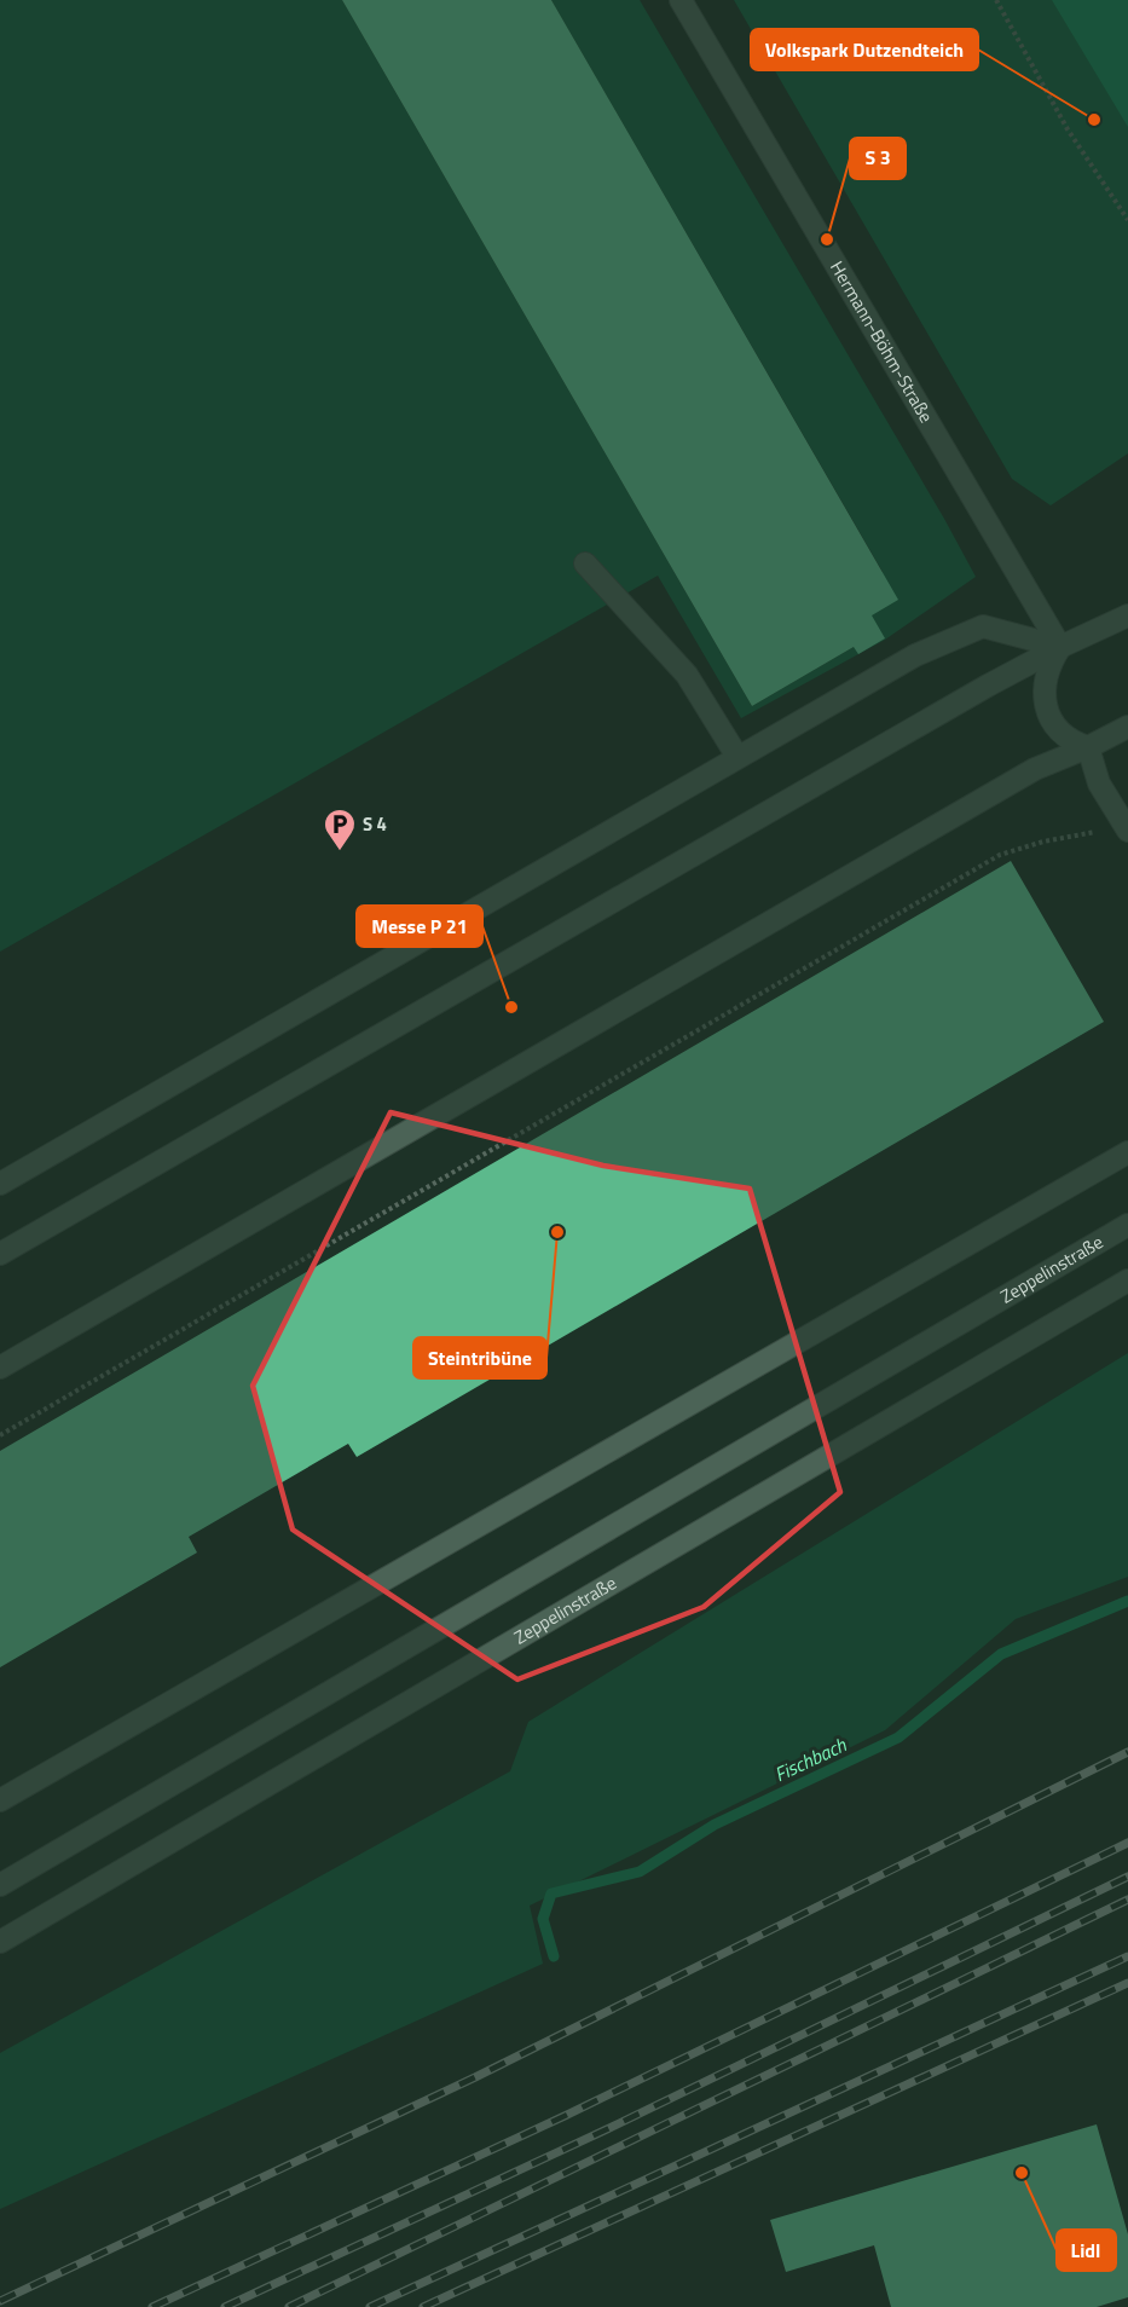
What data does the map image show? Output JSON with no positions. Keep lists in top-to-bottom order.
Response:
{
  "streets": {
    "street": ["Hermann-Böhm-Straße", "Zeppelinstraße"]
  },
  "water": ["Fischbach"],
  "places": {
    "other": [
      "Volkspark Dutzendteich",
      "S 3",
      "Messe P 21",
      "Steintribüne",
      "Lidl"
    ],
    "parking": ["S 4"]
  }
}
